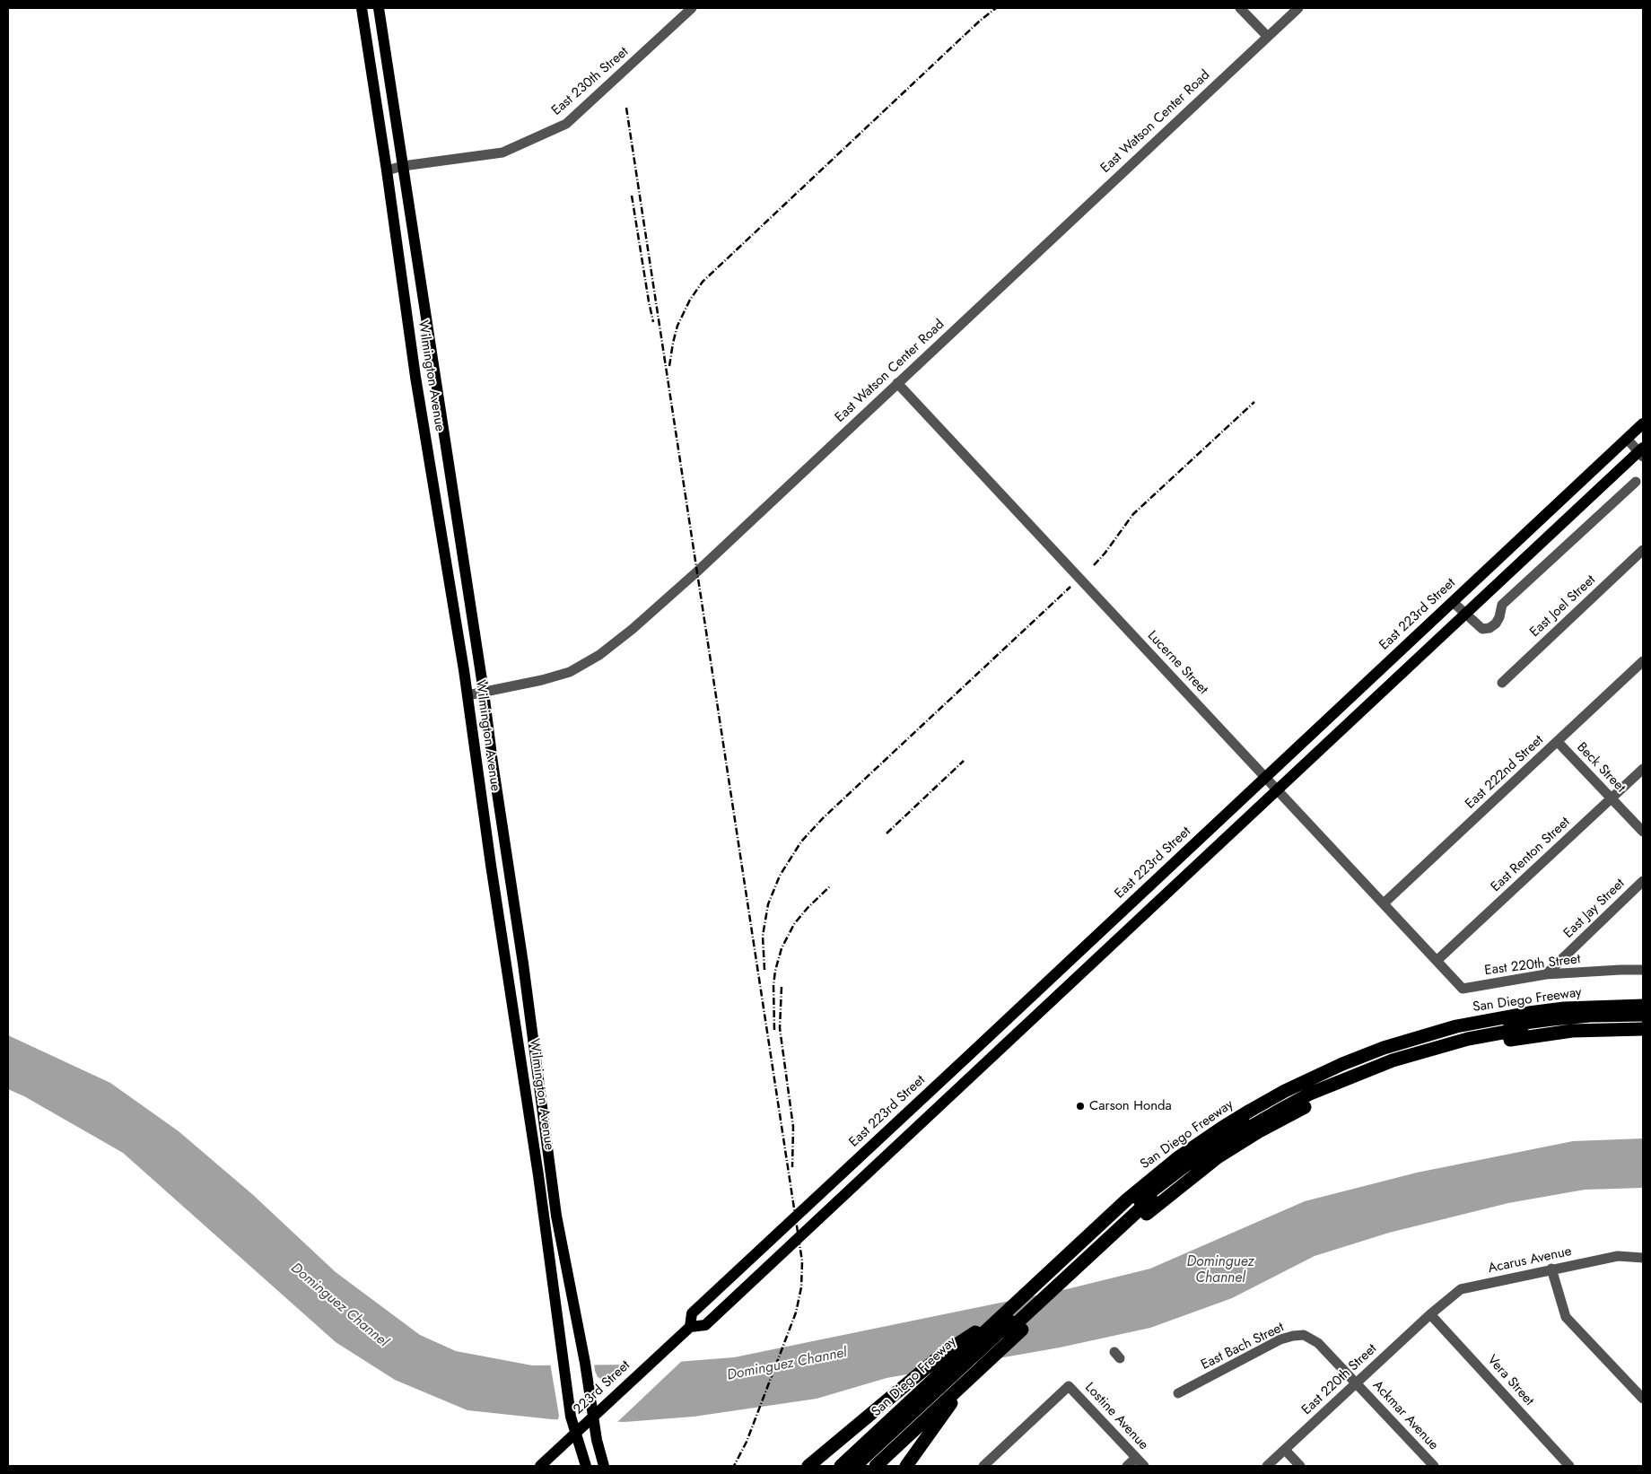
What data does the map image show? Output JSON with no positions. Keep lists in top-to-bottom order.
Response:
{
  "streets": {
    "highway": ["San Diego Freeway"],
    "main road": ["Wilmington Avenue", "East 223rd Street", "223rd Street"],
    "street": [
      "East 230th Street",
      "East Watson Center Road",
      "East Joel Street",
      "Lucerne Street",
      "Beck Street",
      "East 222nd Street",
      "East Renton Street",
      "East Jay Street",
      "East 220th Street",
      "Acarus Avenue",
      "East Bach Street",
      "Vera Street",
      "Ackmar Avenue",
      "Lostine Avenue"
    ]
  },
  "crossings": [
    ["East 230th Street", "Wilmington Avenue"],
    ["East Watson Center Road", "Wilmington Avenue"],
    ["East Watson Center Road", "Lucerne Street"],
    ["Wilmington Avenue", "223rd Street"],
    ["East 223rd Street", "Lucerne Street"],
    ["East 223rd Street", "223rd Street"],
    ["Lucerne Street", "East 222nd Street"],
    ["Lucerne Street", "East Renton Street"],
    ["Lucerne Street", "East 220th Street"],
    ["Beck Street", "East 222nd Street"],
    ["Beck Street", "East Renton Street"],
    ["East Renton Street", "East 220th Street"],
    ["East Jay Street", "East 220th Street"],
    ["East 220th Street", "Acarus Avenue"],
    ["East 220th Street", "East Bach Street"],
    ["East 220th Street", "Vera Street"],
    ["East 220th Street", "Ackmar Avenue"],
    ["Acarus Avenue", "Vera Street"],
    ["East Bach Street", "Ackmar Avenue"]
  ],
  "water": ["Dominguez Channel"],
  "places": ["Carson Honda"]
}
